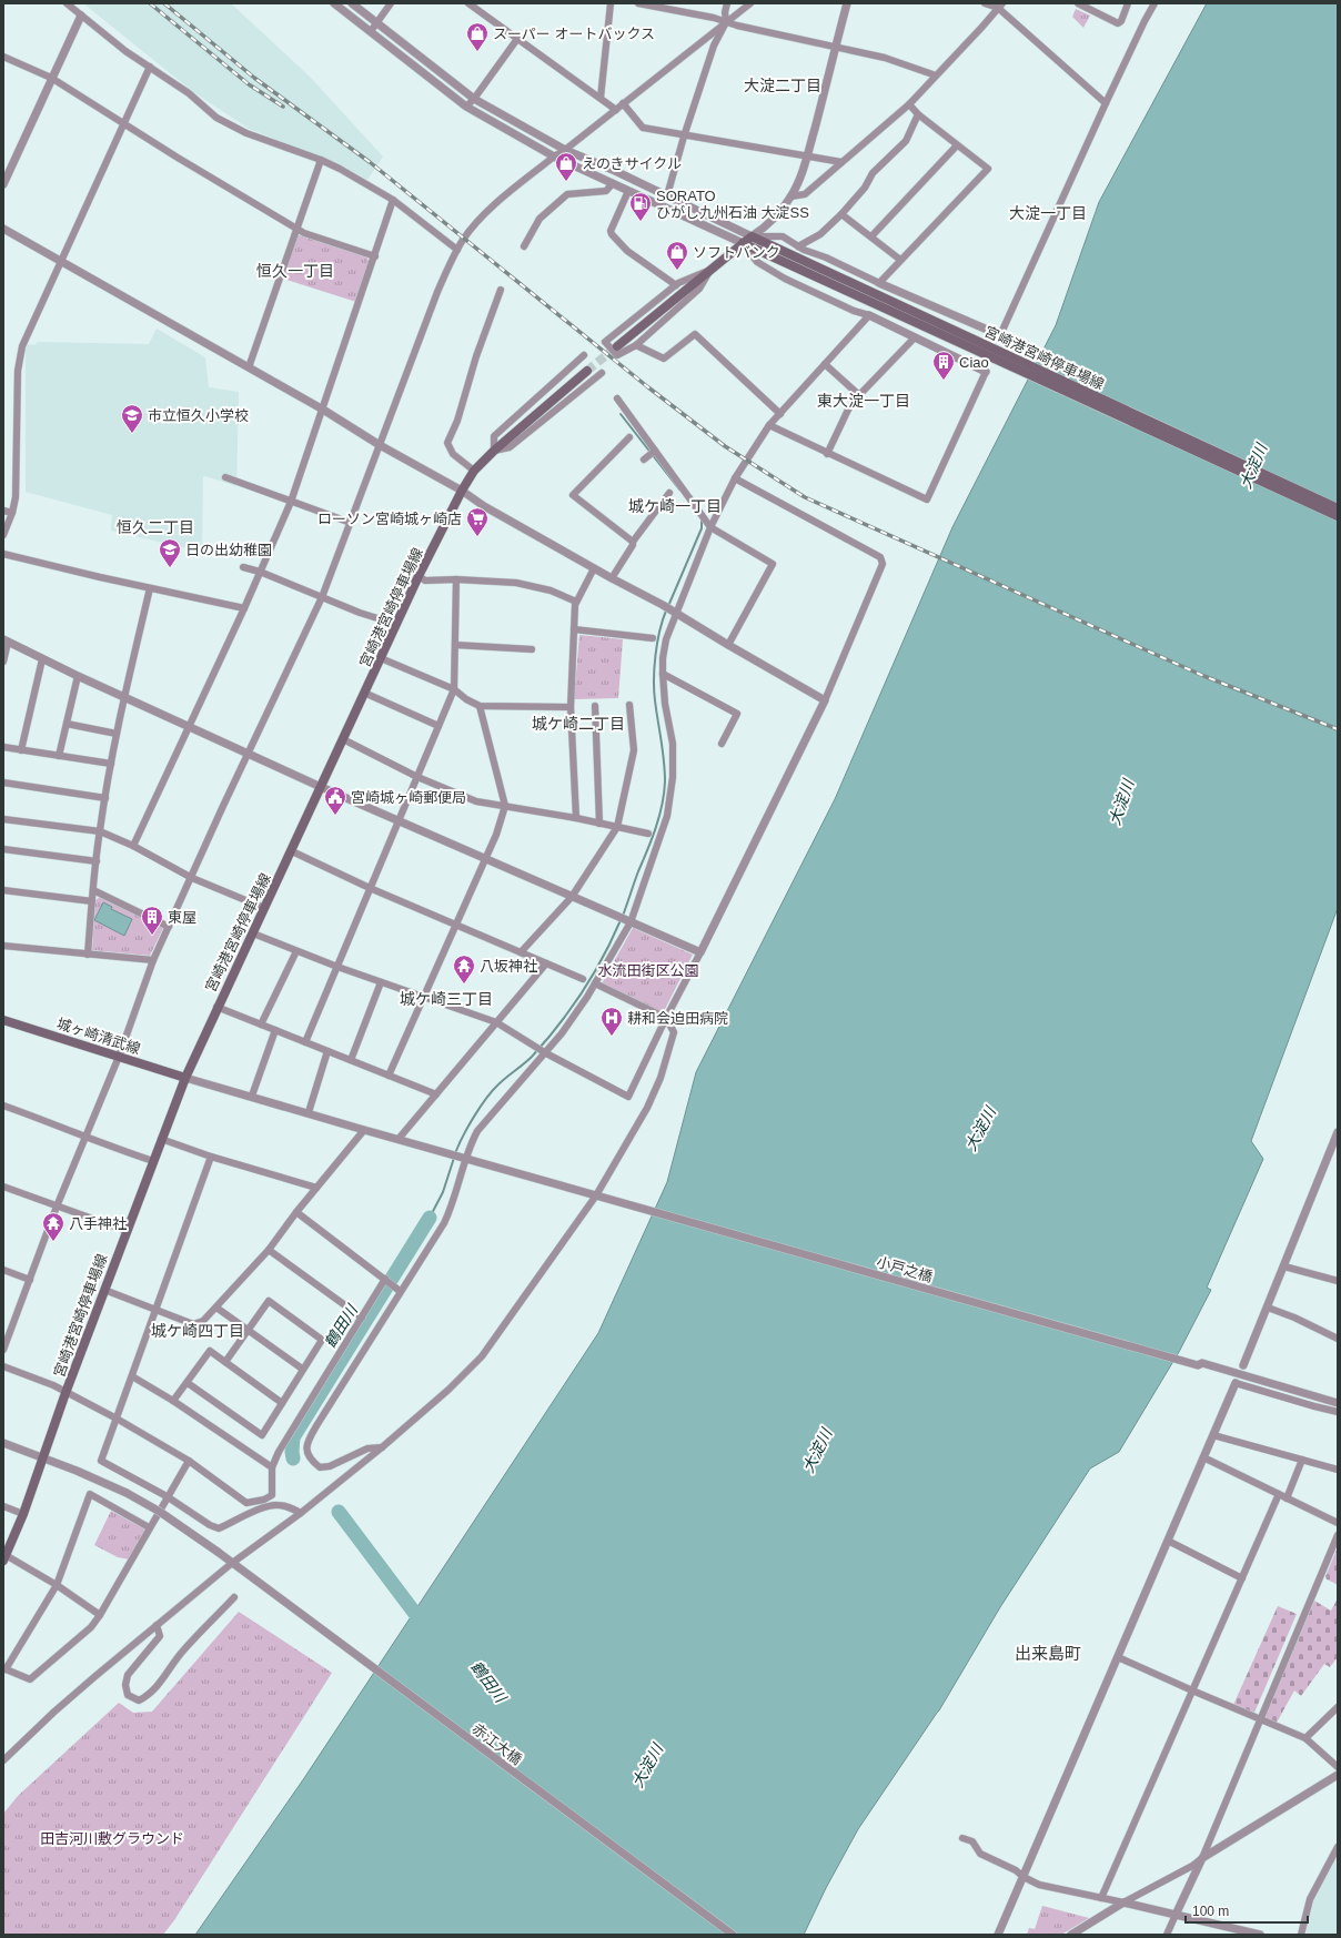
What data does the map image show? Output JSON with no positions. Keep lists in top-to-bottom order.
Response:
{
  "streets": {
    "main road": ["宮崎港宮崎停車場線", "城ヶ崎清武線"],
    "street": ["小戸之橋", "赤江大橋"]
  },
  "crossings": [
    ["宮崎港宮崎停車場線", "城ヶ崎清武線"],
    ["宮崎港宮崎停車場線", "小戸之橋"],
    ["宮崎港宮崎停車場線", "赤江大橋"],
    ["城ヶ崎清武線", "小戸之橋"]
  ],
  "districts": [
    "大淀二丁目",
    "大淀一丁目",
    "恒久一丁目",
    "東大淀一丁目",
    "城ケ崎一丁目",
    "恒久二丁目",
    "城ケ崎二丁目",
    "城ケ崎三丁目",
    "城ケ崎四丁目",
    "出来島町"
  ],
  "water": ["大淀川", "鶴田川"],
  "parks": ["水流田街区公園", "田吉河川敷グラウンド"],
  "places": {
    "shop": ["スーパー オートバックス", "えのきサイクル", "ソフトバンク"],
    "fuel station": ["SORATO ひがし九州石油 大淀SS"],
    "building": ["Ciao", "東屋"],
    "school or university": ["市立恒久小学校", "日の出幼稚園"],
    "supermarket": ["ローソン宮崎城ヶ崎店"],
    "public building": ["宮崎城ヶ崎郵便局"],
    "temple": ["八坂神社", "八手神社"],
    "hospital": ["耕和会迫田病院"]
  },
  "scale_bar": "100 m"
}
